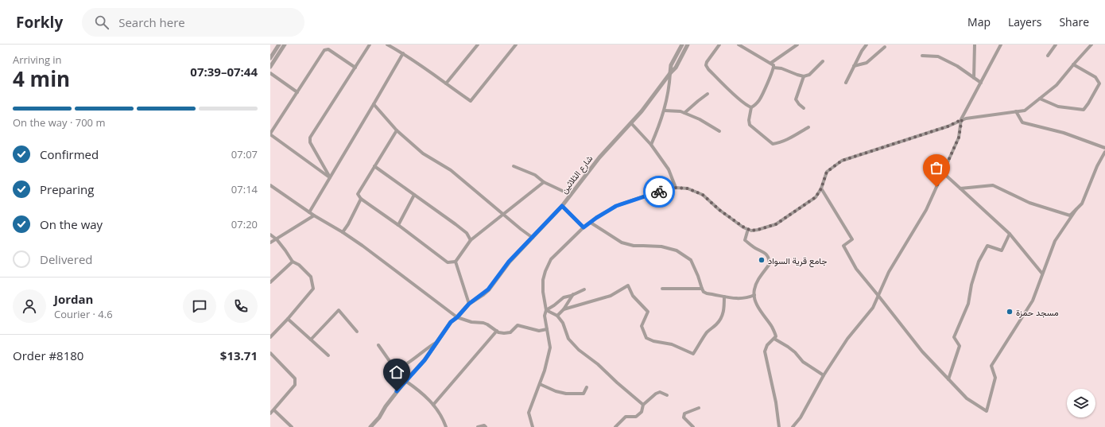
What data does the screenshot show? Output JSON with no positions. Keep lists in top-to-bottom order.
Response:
{
  "streets": {
    "street": ["شارع الثلاثين"]
  },
  "places": ["جامع قرية السواد", "مسجد حمزة"],
  "page": {
    "header": "Forkly",
    "search": "Search here",
    "nav": ["Map", "Layers", "Share"],
    "heading": ["4 min", "Arriving in", "07:39–07:44"],
    "panel": [
      "Jordan",
      "Courier · 4.6",
      "Order #8180",
      "$13.71"
    ],
    "bar": "On the way · 700 m",
    "list": [
      ["Confirmed", "07:07"],
      ["Preparing", "07:14"],
      ["On the way", "07:20"],
      "Delivered"
    ]
  }
}
